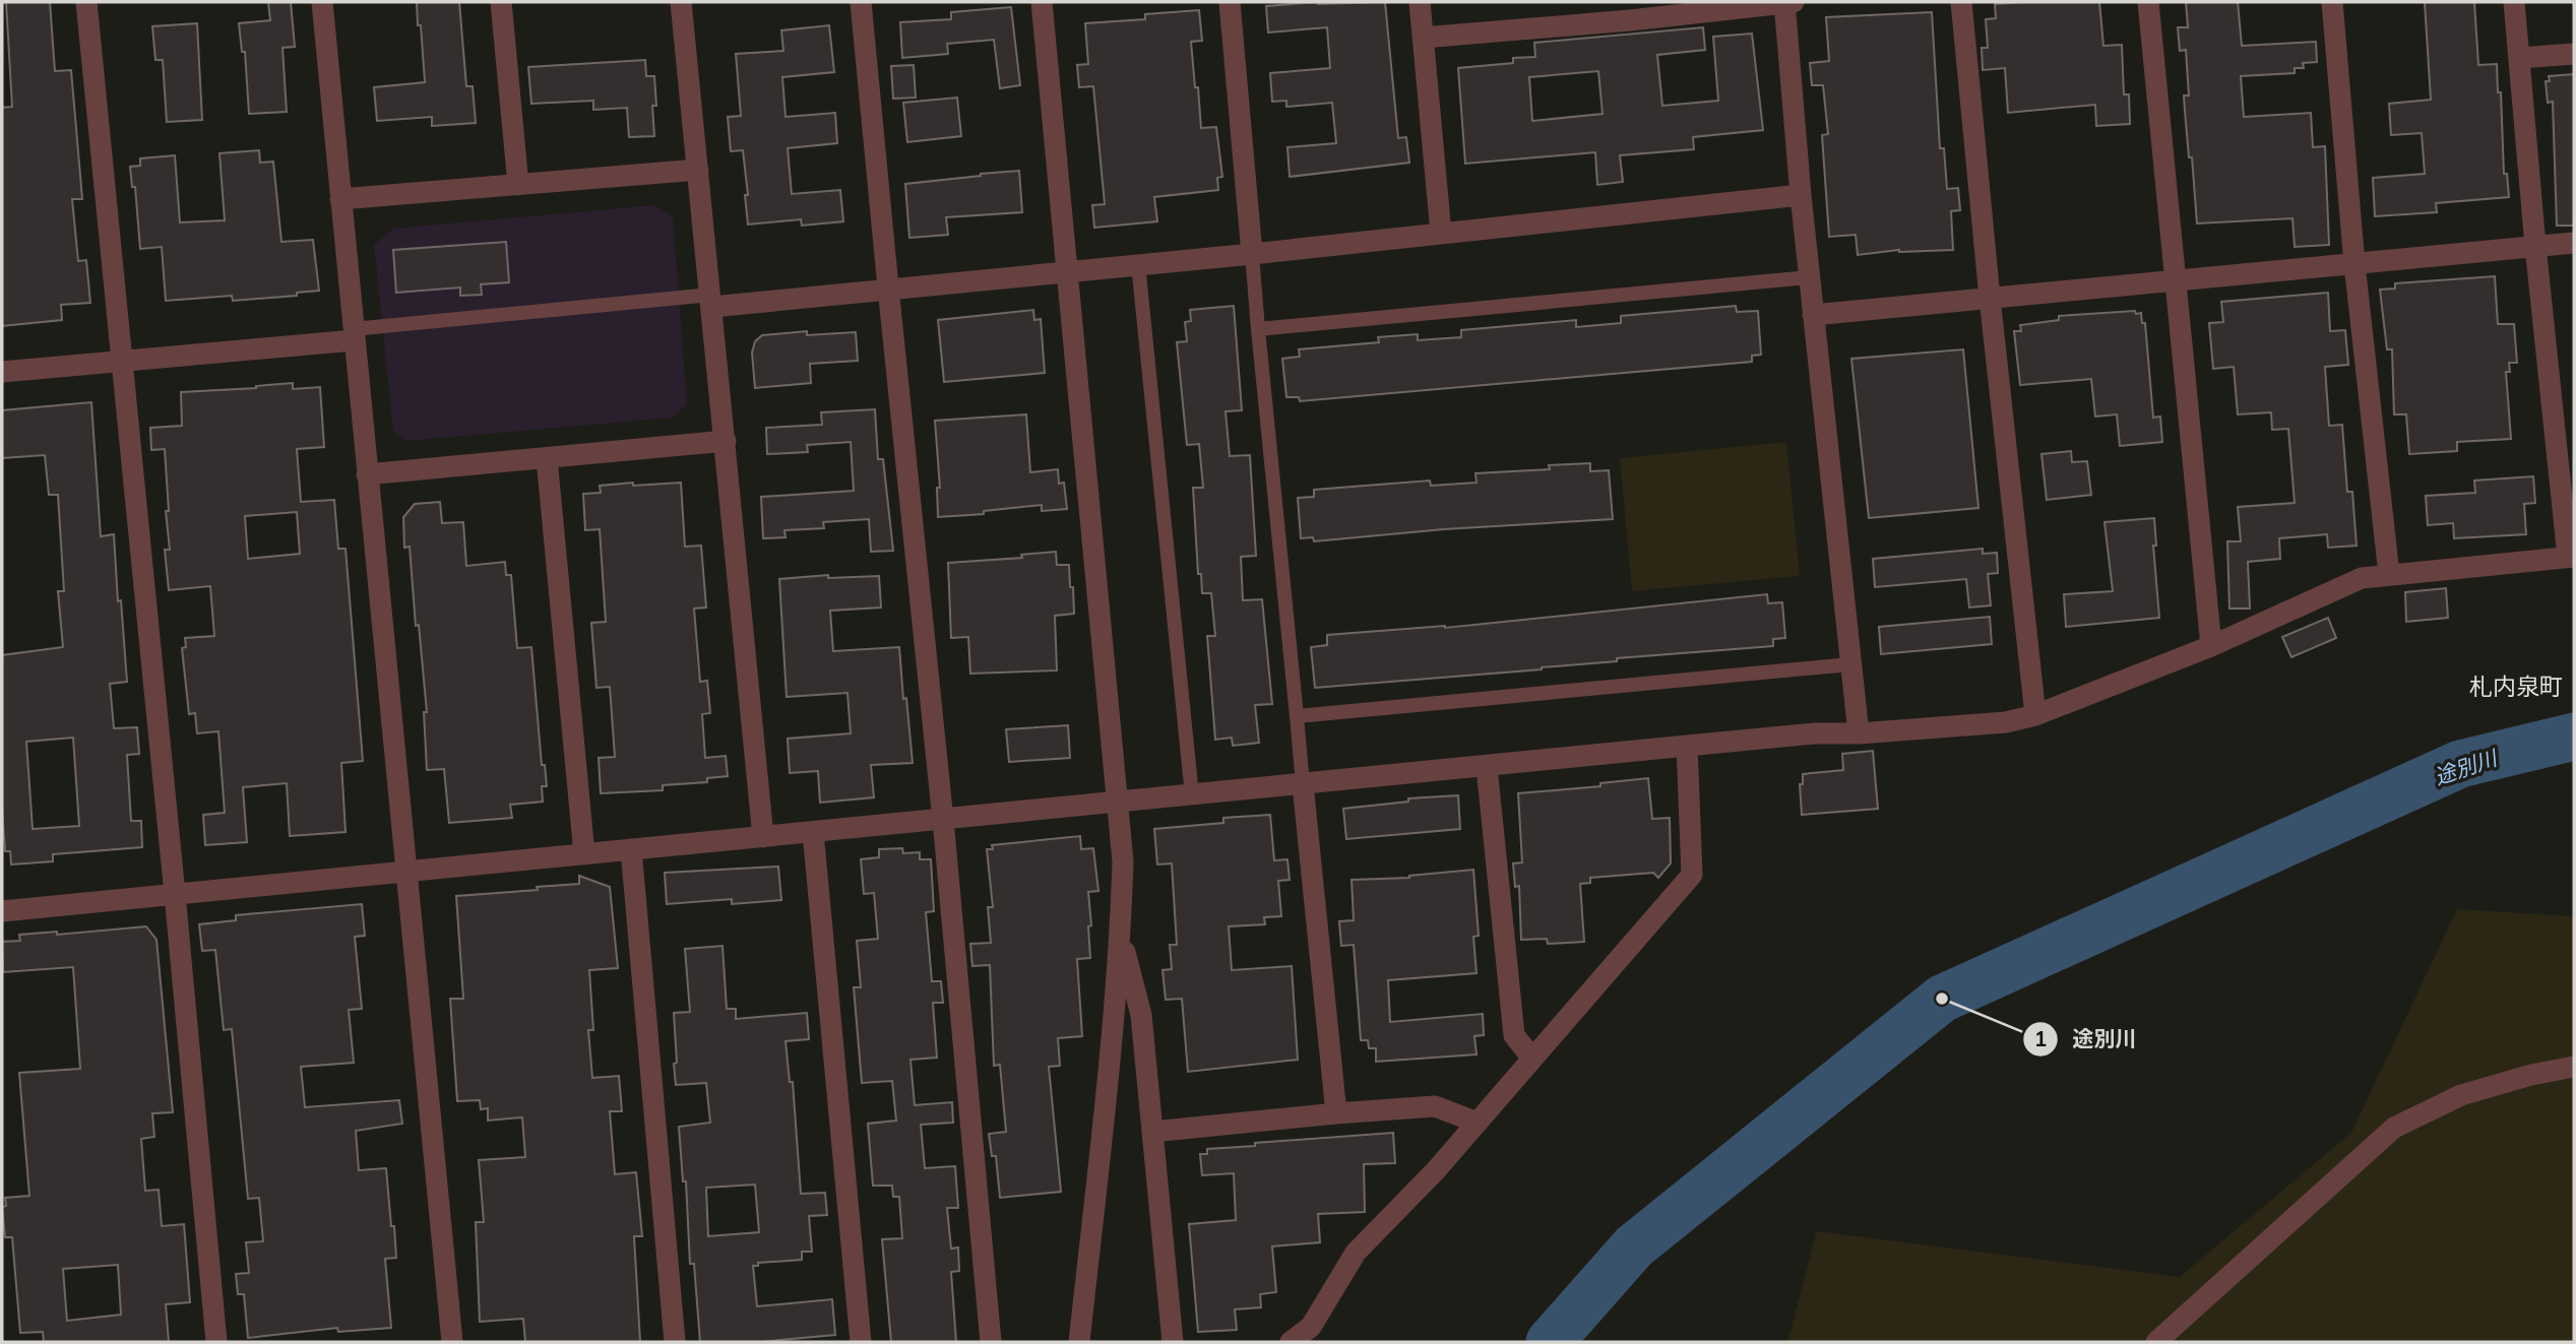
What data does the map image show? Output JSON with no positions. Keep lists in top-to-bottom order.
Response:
{
  "districts": ["札内泉町"],
  "water": ["途別川"],
  "places": ["途別川"]
}
